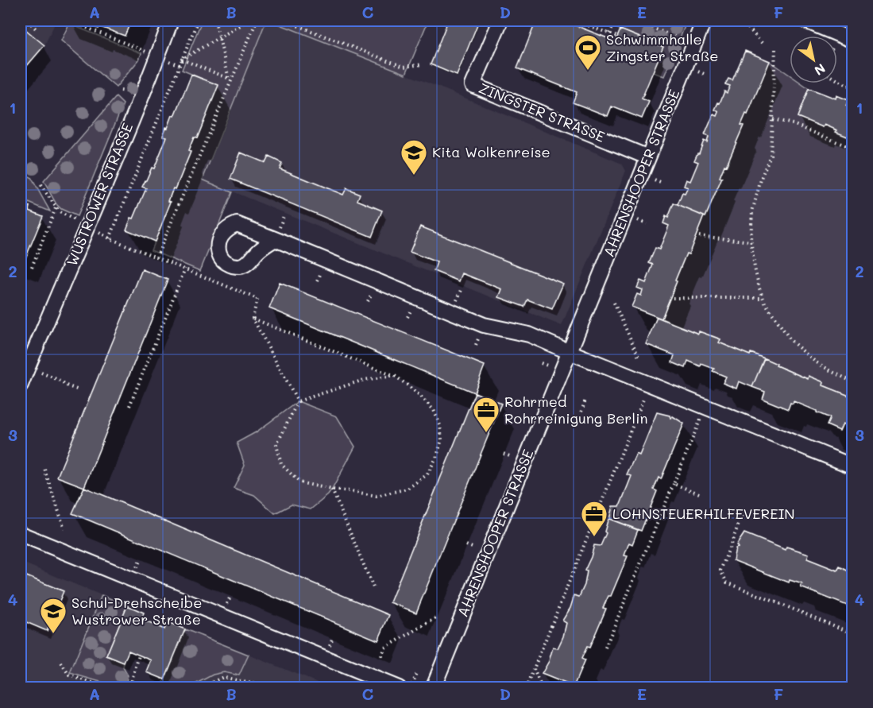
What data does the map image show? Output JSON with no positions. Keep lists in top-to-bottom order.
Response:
{
  "streets": {
    "street": ["ZINGSTER STRASSE", "AHRENSHOOPER STRASSE", "WUSTROWER STRASSE"]
  },
  "crossings": [
    ["ZINGSTER STRASSE", "AHRENSHOOPER STRASSE"]
  ],
  "places": {
    "sports": ["Schwimmhalle Zingster Straße"],
    "school or university": ["Kita Wolkenreise", "Schul-Drehscheibe Wustrower Straße"],
    "office": ["Rohrmed Rohrreinigung Berlin", "LOHNSTEUERHILFEVEREIN"]
  },
  "north": "bottom right",
  "grid": {
    "columns": [
      "A",
      "B",
      "C",
      "D",
      "E",
      "F"
    ],
    "rows": [
      "1",
      "2",
      "3",
      "4"
    ]
  }
}
